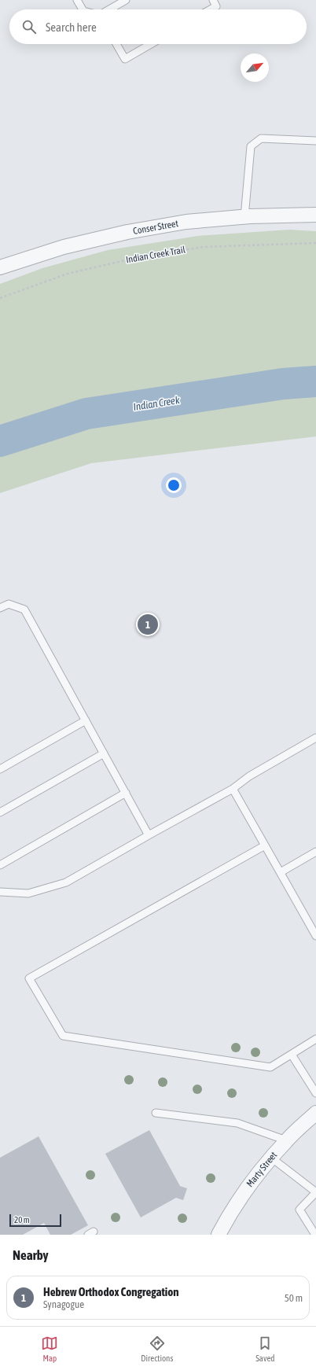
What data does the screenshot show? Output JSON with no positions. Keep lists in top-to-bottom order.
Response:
{
  "streets": {
    "street": ["Conser Street", "Marty Street"],
    "path": ["Indian Creek Trail"]
  },
  "water": ["Indian Creek"],
  "scale_bar": "20 m",
  "north": "top right",
  "page": {
    "search": "Search here",
    "pins": "1",
    "scale": "20 m",
    "heading": "Nearby",
    "list": [
      {
        "mark": "1",
        "name": "Hebrew Orthodox Congregation",
        "note": "Synagogue",
        "value": "50 m"
      }
    ],
    "nav": ["Map", "Directions", "Saved"]
  }
}
